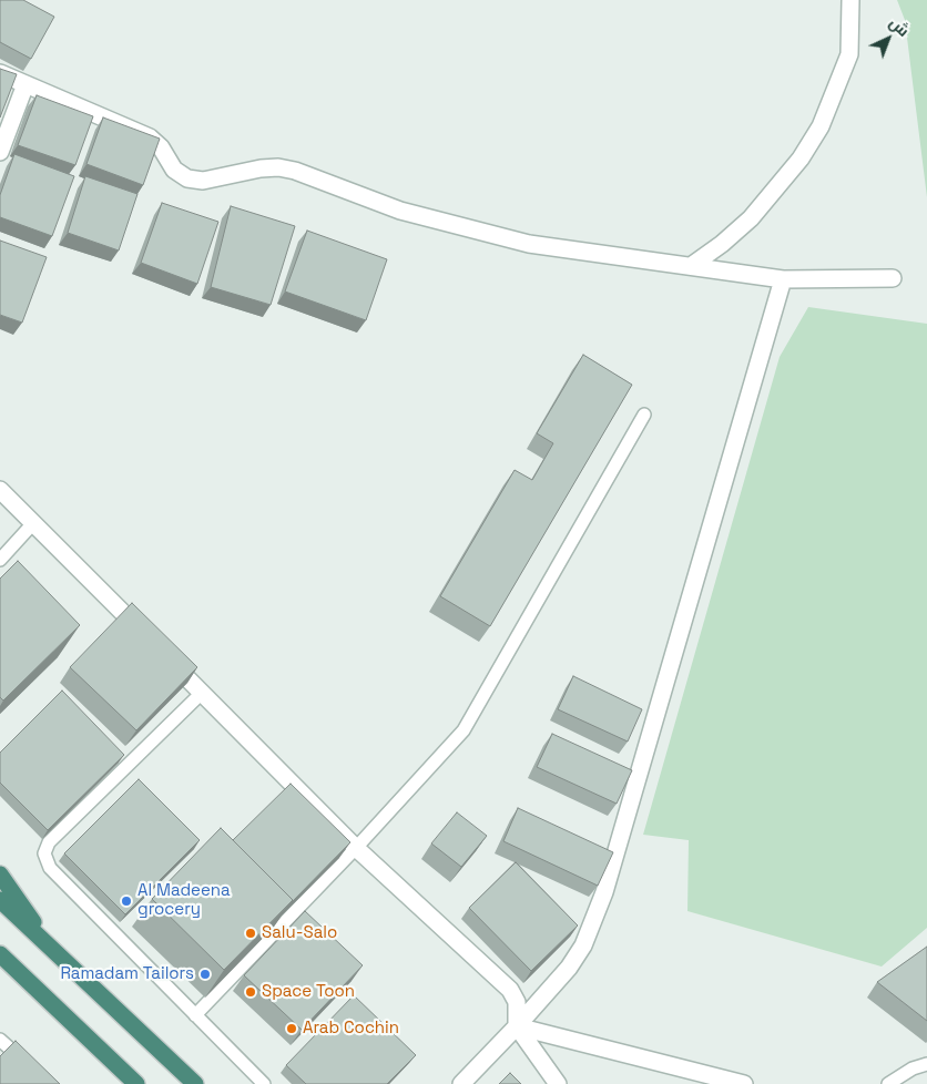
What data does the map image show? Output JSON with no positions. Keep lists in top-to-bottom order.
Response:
{
  "places": [
    "Al Madeena grocery",
    "Salu-Salo",
    "Ramadam Tailors",
    "Space Toon",
    "Arab Cochin"
  ],
  "north": "top right"
}
